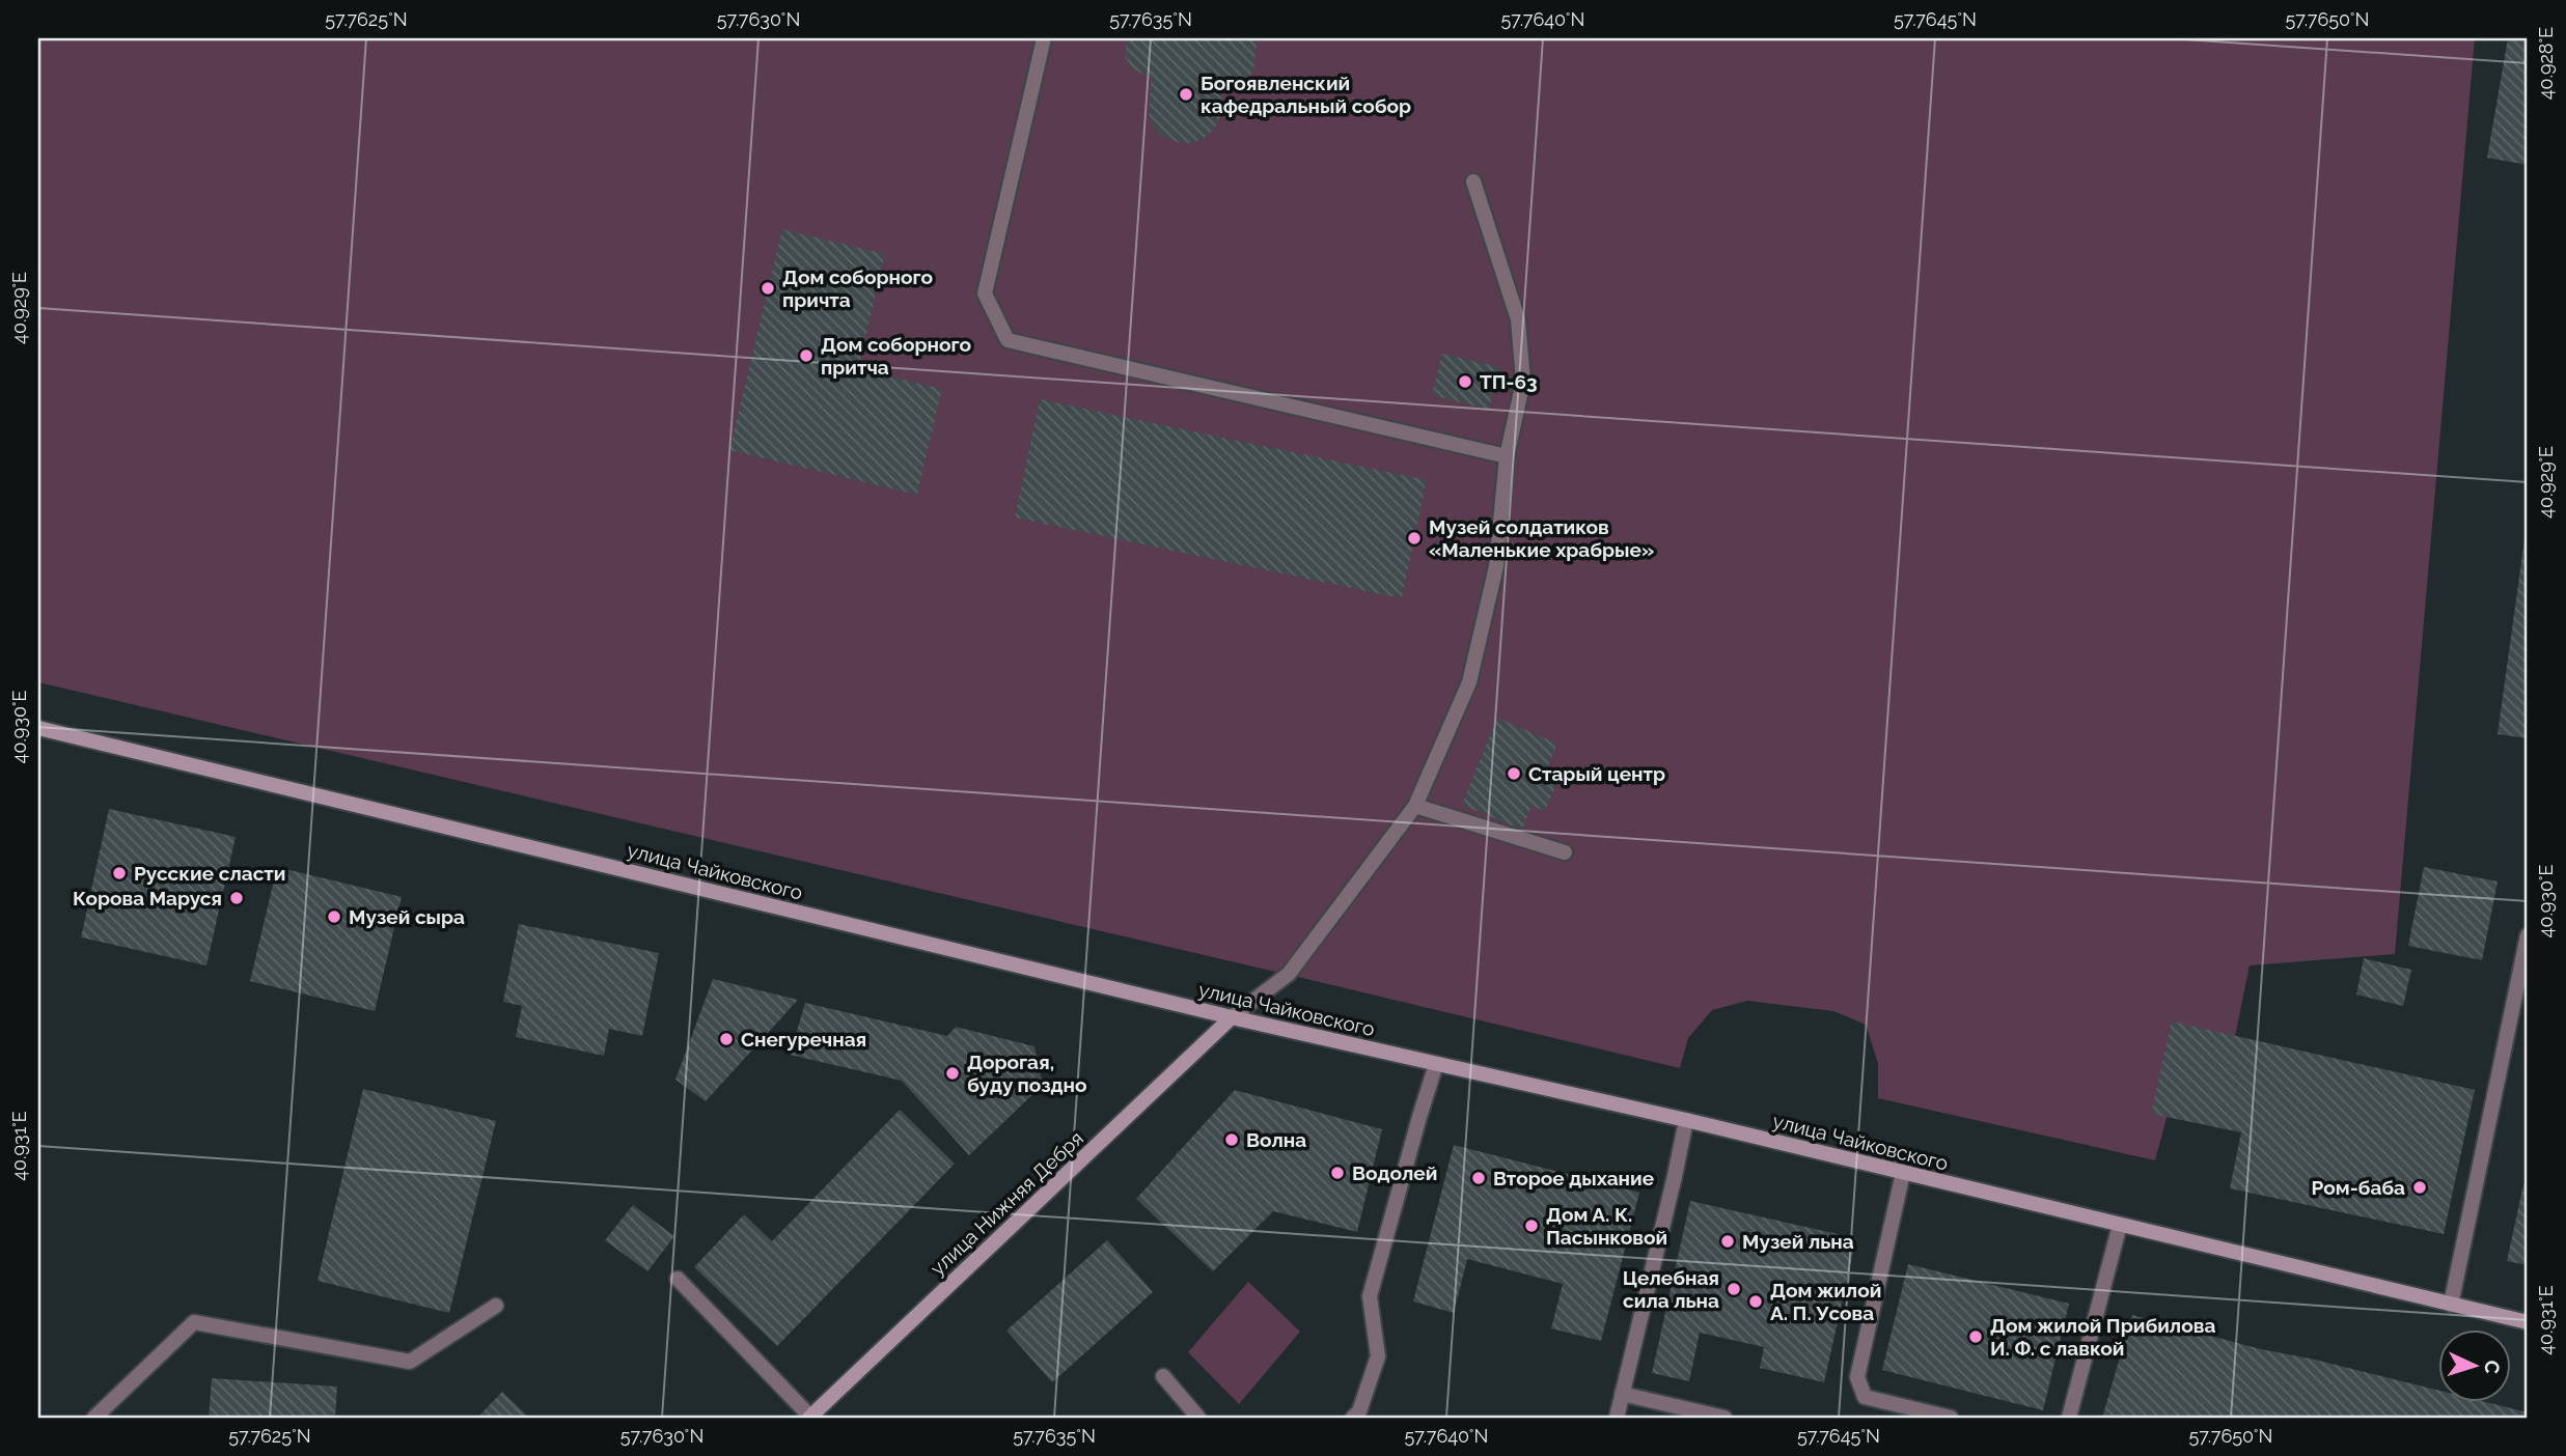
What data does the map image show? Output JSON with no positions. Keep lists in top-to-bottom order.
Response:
{
  "streets": {
    "main road": ["улица Чайковского", "улица Нижняя Дебря"]
  },
  "crossings": [
    ["улица Чайковского", "улица Нижняя Дебря"]
  ],
  "places": [
    "Богоявленский кафедральный собор",
    "Дом соборного причта",
    "Дом соборного притча",
    "ТП-63",
    "Музей солдатиков «Маленькие храбрые»",
    "Старый центр",
    "Русские сласти",
    "Корова Маруся",
    "Музей сыра",
    "Снегуречная",
    "Дорогая, буду поздно",
    "Волна",
    "Водолей",
    "Второе дыхание",
    "Ром-баба",
    "Дом А. К. Пасынковой",
    "Музей льна",
    "Целебная сила льна",
    "Дом жилой А. П. Усова",
    "Дом жилой Прибилова И. Ф. с лавкой"
  ],
  "north": "right",
  "coordinates": [
    "57.7625°N",
    "57.7630°N",
    "57.7635°N",
    "57.7640°N",
    "57.7645°N",
    "57.7650°N",
    "40.928°E",
    "40.929°E",
    "40.930°E",
    "40.931°E"
  ]
}
